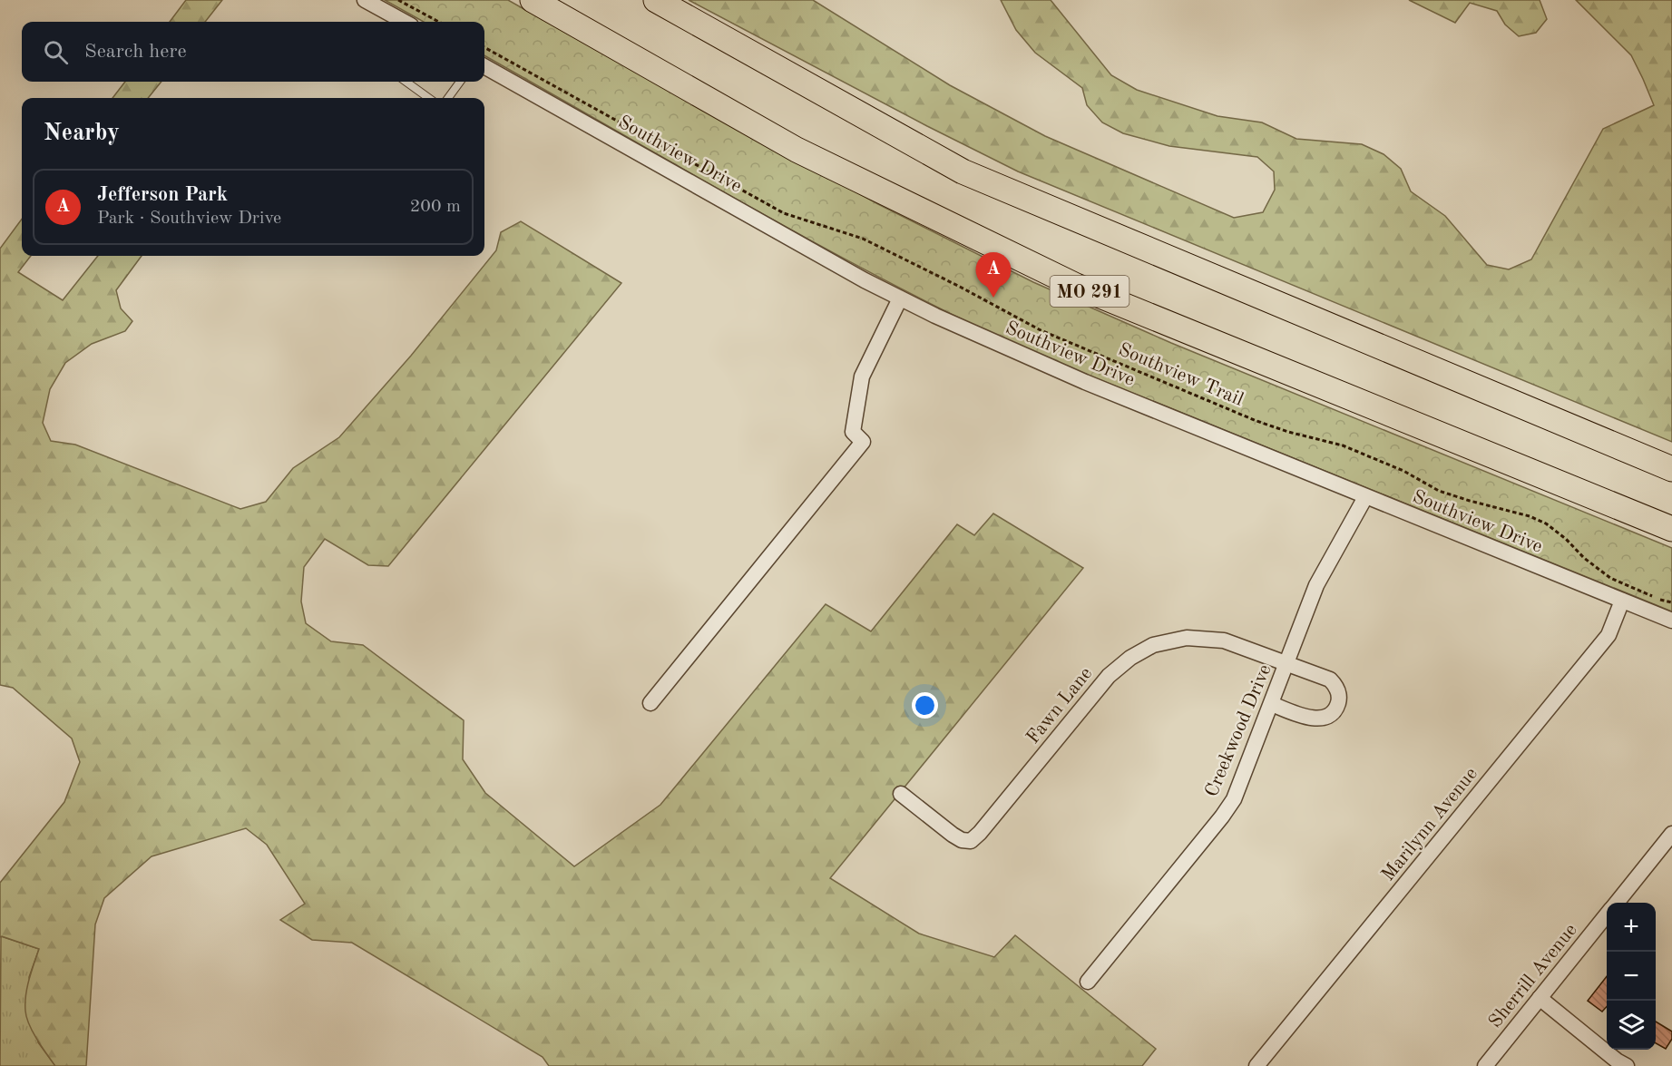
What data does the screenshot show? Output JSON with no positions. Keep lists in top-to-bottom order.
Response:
{
  "streets": {
    "highway": ["MO 291"],
    "street": [
      "Southview Drive",
      "Fawn Lane",
      "Creekwood Drive",
      "Marilynn Avenue",
      "Sherrill Avenue"
    ],
    "path": ["Southview Trail"]
  },
  "crossings": [
    ["Southview Drive", "Creekwood Drive"],
    ["Southview Drive", "Marilynn Avenue"],
    ["Fawn Lane", "Creekwood Drive"]
  ],
  "page": {
    "search": "Search here",
    "heading": "Nearby",
    "list": [
      {
        "mark": "A",
        "name": "Jefferson Park",
        "note": "Park · Southview Drive",
        "value": "200 m"
      }
    ],
    "pins": "A",
    "map_buttons": ["+", "−"]
  }
}
